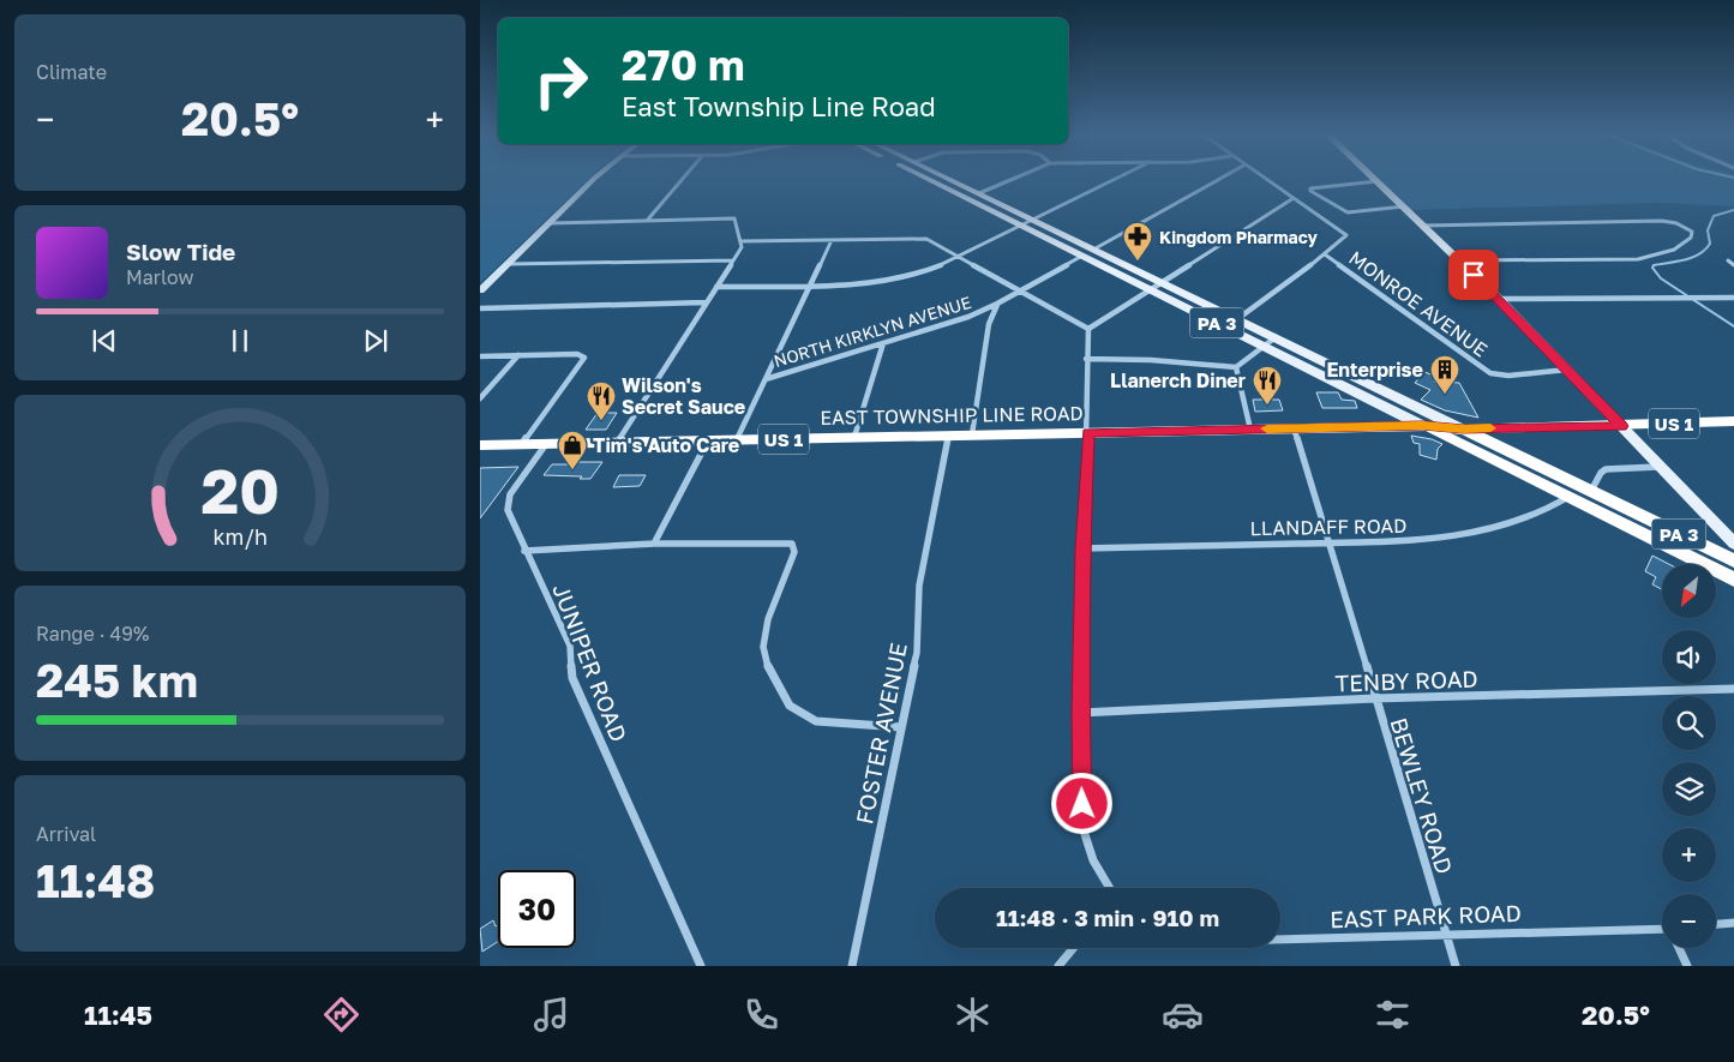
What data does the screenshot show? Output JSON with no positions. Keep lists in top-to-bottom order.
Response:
{
  "streets": {
    "highway": ["PA 3", "EAST TOWNSHIP LINE ROAD", "US 1"],
    "street": [
      "MONROE AVENUE",
      "NORTH KIRKLYN AVENUE",
      "LLANDAFF ROAD",
      "JUNIPER ROAD",
      "TENBY ROAD",
      "FOSTER AVENUE",
      "BEWLEY ROAD",
      "EAST PARK ROAD"
    ]
  },
  "crossings": [
    ["PA 3", "NORTH KIRKLYN AVENUE"],
    ["PA 3", "EAST TOWNSHIP LINE ROAD"],
    ["PA 3", "US 1"],
    ["PA 3", "LLANDAFF ROAD"],
    ["EAST TOWNSHIP LINE ROAD", "US 1"],
    ["EAST TOWNSHIP LINE ROAD", "JUNIPER ROAD"],
    ["EAST TOWNSHIP LINE ROAD", "FOSTER AVENUE"],
    ["EAST TOWNSHIP LINE ROAD", "BEWLEY ROAD"],
    ["LLANDAFF ROAD", "BEWLEY ROAD"],
    ["TENBY ROAD", "BEWLEY ROAD"],
    ["BEWLEY ROAD", "EAST PARK ROAD"]
  ],
  "places": {
    "pharmacy": ["Kingdom Pharmacy"],
    "building": ["Enterprise"],
    "restaurant": ["Llanerch Diner", "Wilson's Secret Sauce"],
    "shop": ["Tim's Auto Care"]
  },
  "north": "bottom left",
  "page": {
    "tile": [
      "Climate",
      ["Range · 49%", "245 km"],
      ["Arrival", "11:48"]
    ],
    "turn": ["270 m", "East Township Line Road"],
    "heat": ["−", "20.5°", "+"],
    "song": ["Slow Tide", "Marlow"],
    "map_buttons": ["+", "−"],
    "limit": "30",
    "trip": "11:48 · 3 min · 910 m",
    "tabs": ["11:45", "20.5°"],
    "gauge": ["20", "km/h"]
  }
}
